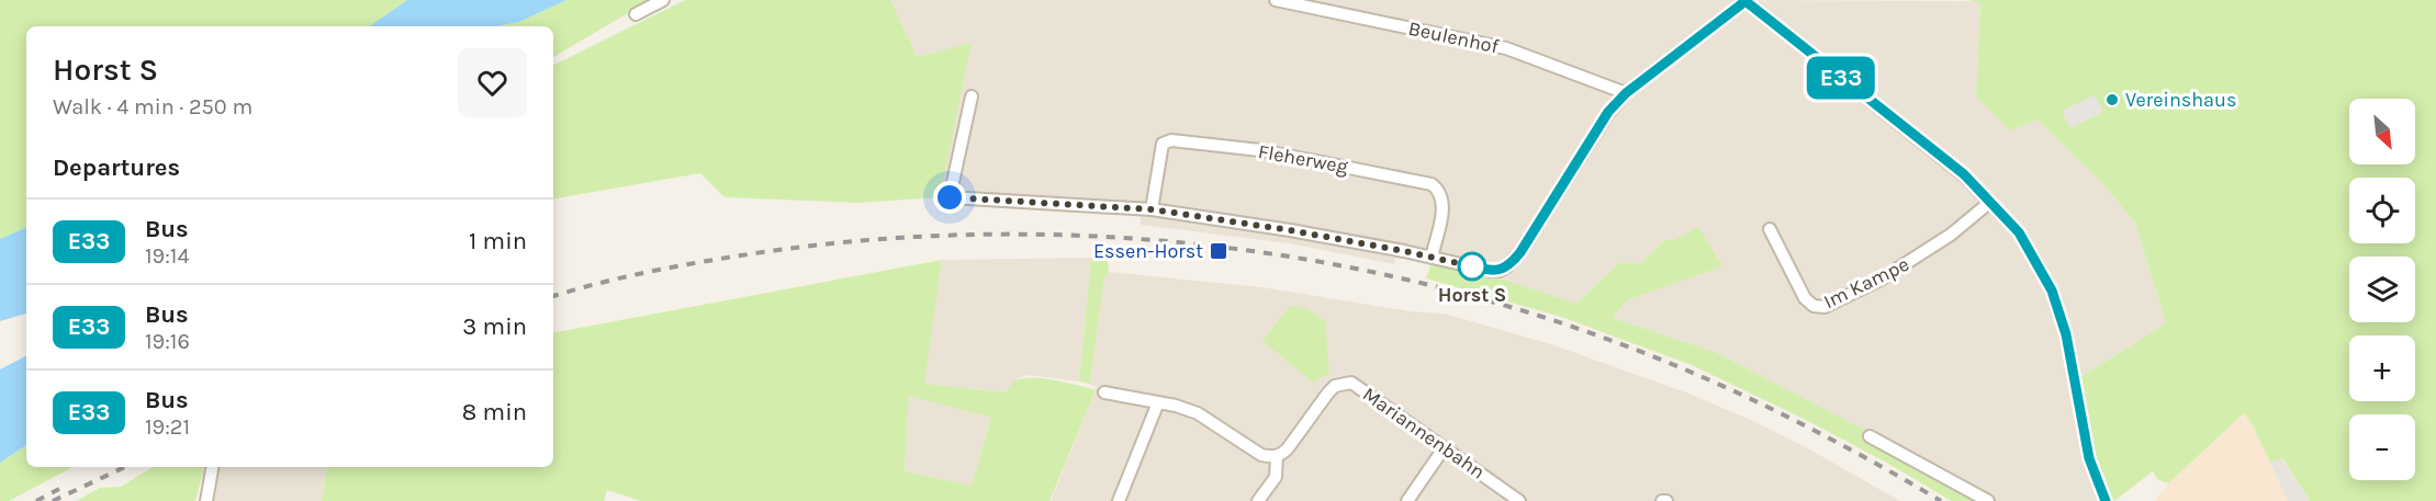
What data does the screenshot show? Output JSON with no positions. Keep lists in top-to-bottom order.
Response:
{
  "streets": {
    "street": [
      "Beulenhof",
      "Fleherweg",
      "Im Kampe",
      "Mariannenbahn"
    ]
  },
  "places": {
    "other": ["Vereinshaus", "Horst S"],
    "transit": ["Essen-Horst"]
  },
  "lines": ["bus line E33"],
  "north": "bottom right",
  "page": {
    "on_map": "E33",
    "heading": [
      ["Horst S", "Walk · 4 min · 250 m"],
      "Departures"
    ],
    "map_buttons": ["+", "−"],
    "list": [
      {
        "mark": "E33",
        "name": "Bus",
        "note": "19:14",
        "value": "1 min"
      },
      {
        "mark": "E33",
        "name": "Bus",
        "note": "19:16",
        "value": "3 min"
      },
      {
        "mark": "E33",
        "name": "Bus",
        "note": "19:21",
        "value": "8 min"
      }
    ]
  }
}
